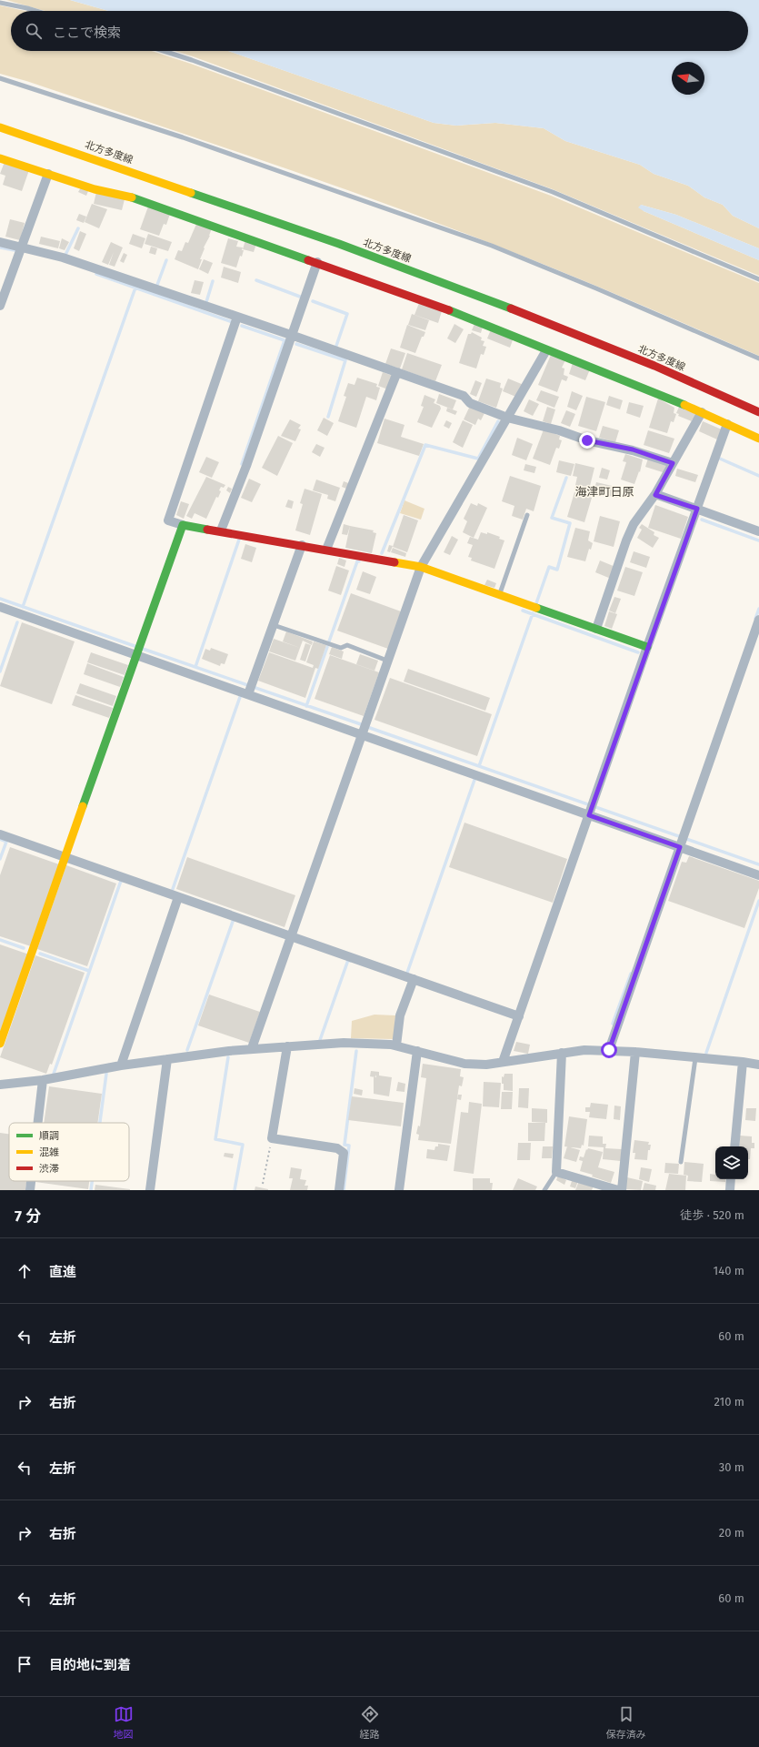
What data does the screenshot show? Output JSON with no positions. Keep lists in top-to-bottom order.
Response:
{
  "streets": {
    "street": ["北方多度線"]
  },
  "districts": ["海津町日原"],
  "legend": ["順調", "混雑", "渋滞"],
  "north": "left",
  "page": {
    "search": "ここで検索",
    "heading": ["7 分", "徒歩 · 520 m"],
    "list": [
      ["直進", "140 m"],
      ["左折", "60 m"],
      ["右折", "210 m"],
      ["左折", "30 m"],
      ["右折", "20 m"],
      ["左折", "60 m"],
      "目的地に到着"
    ],
    "nav": ["地図", "経路", "保存済み"]
  }
}
